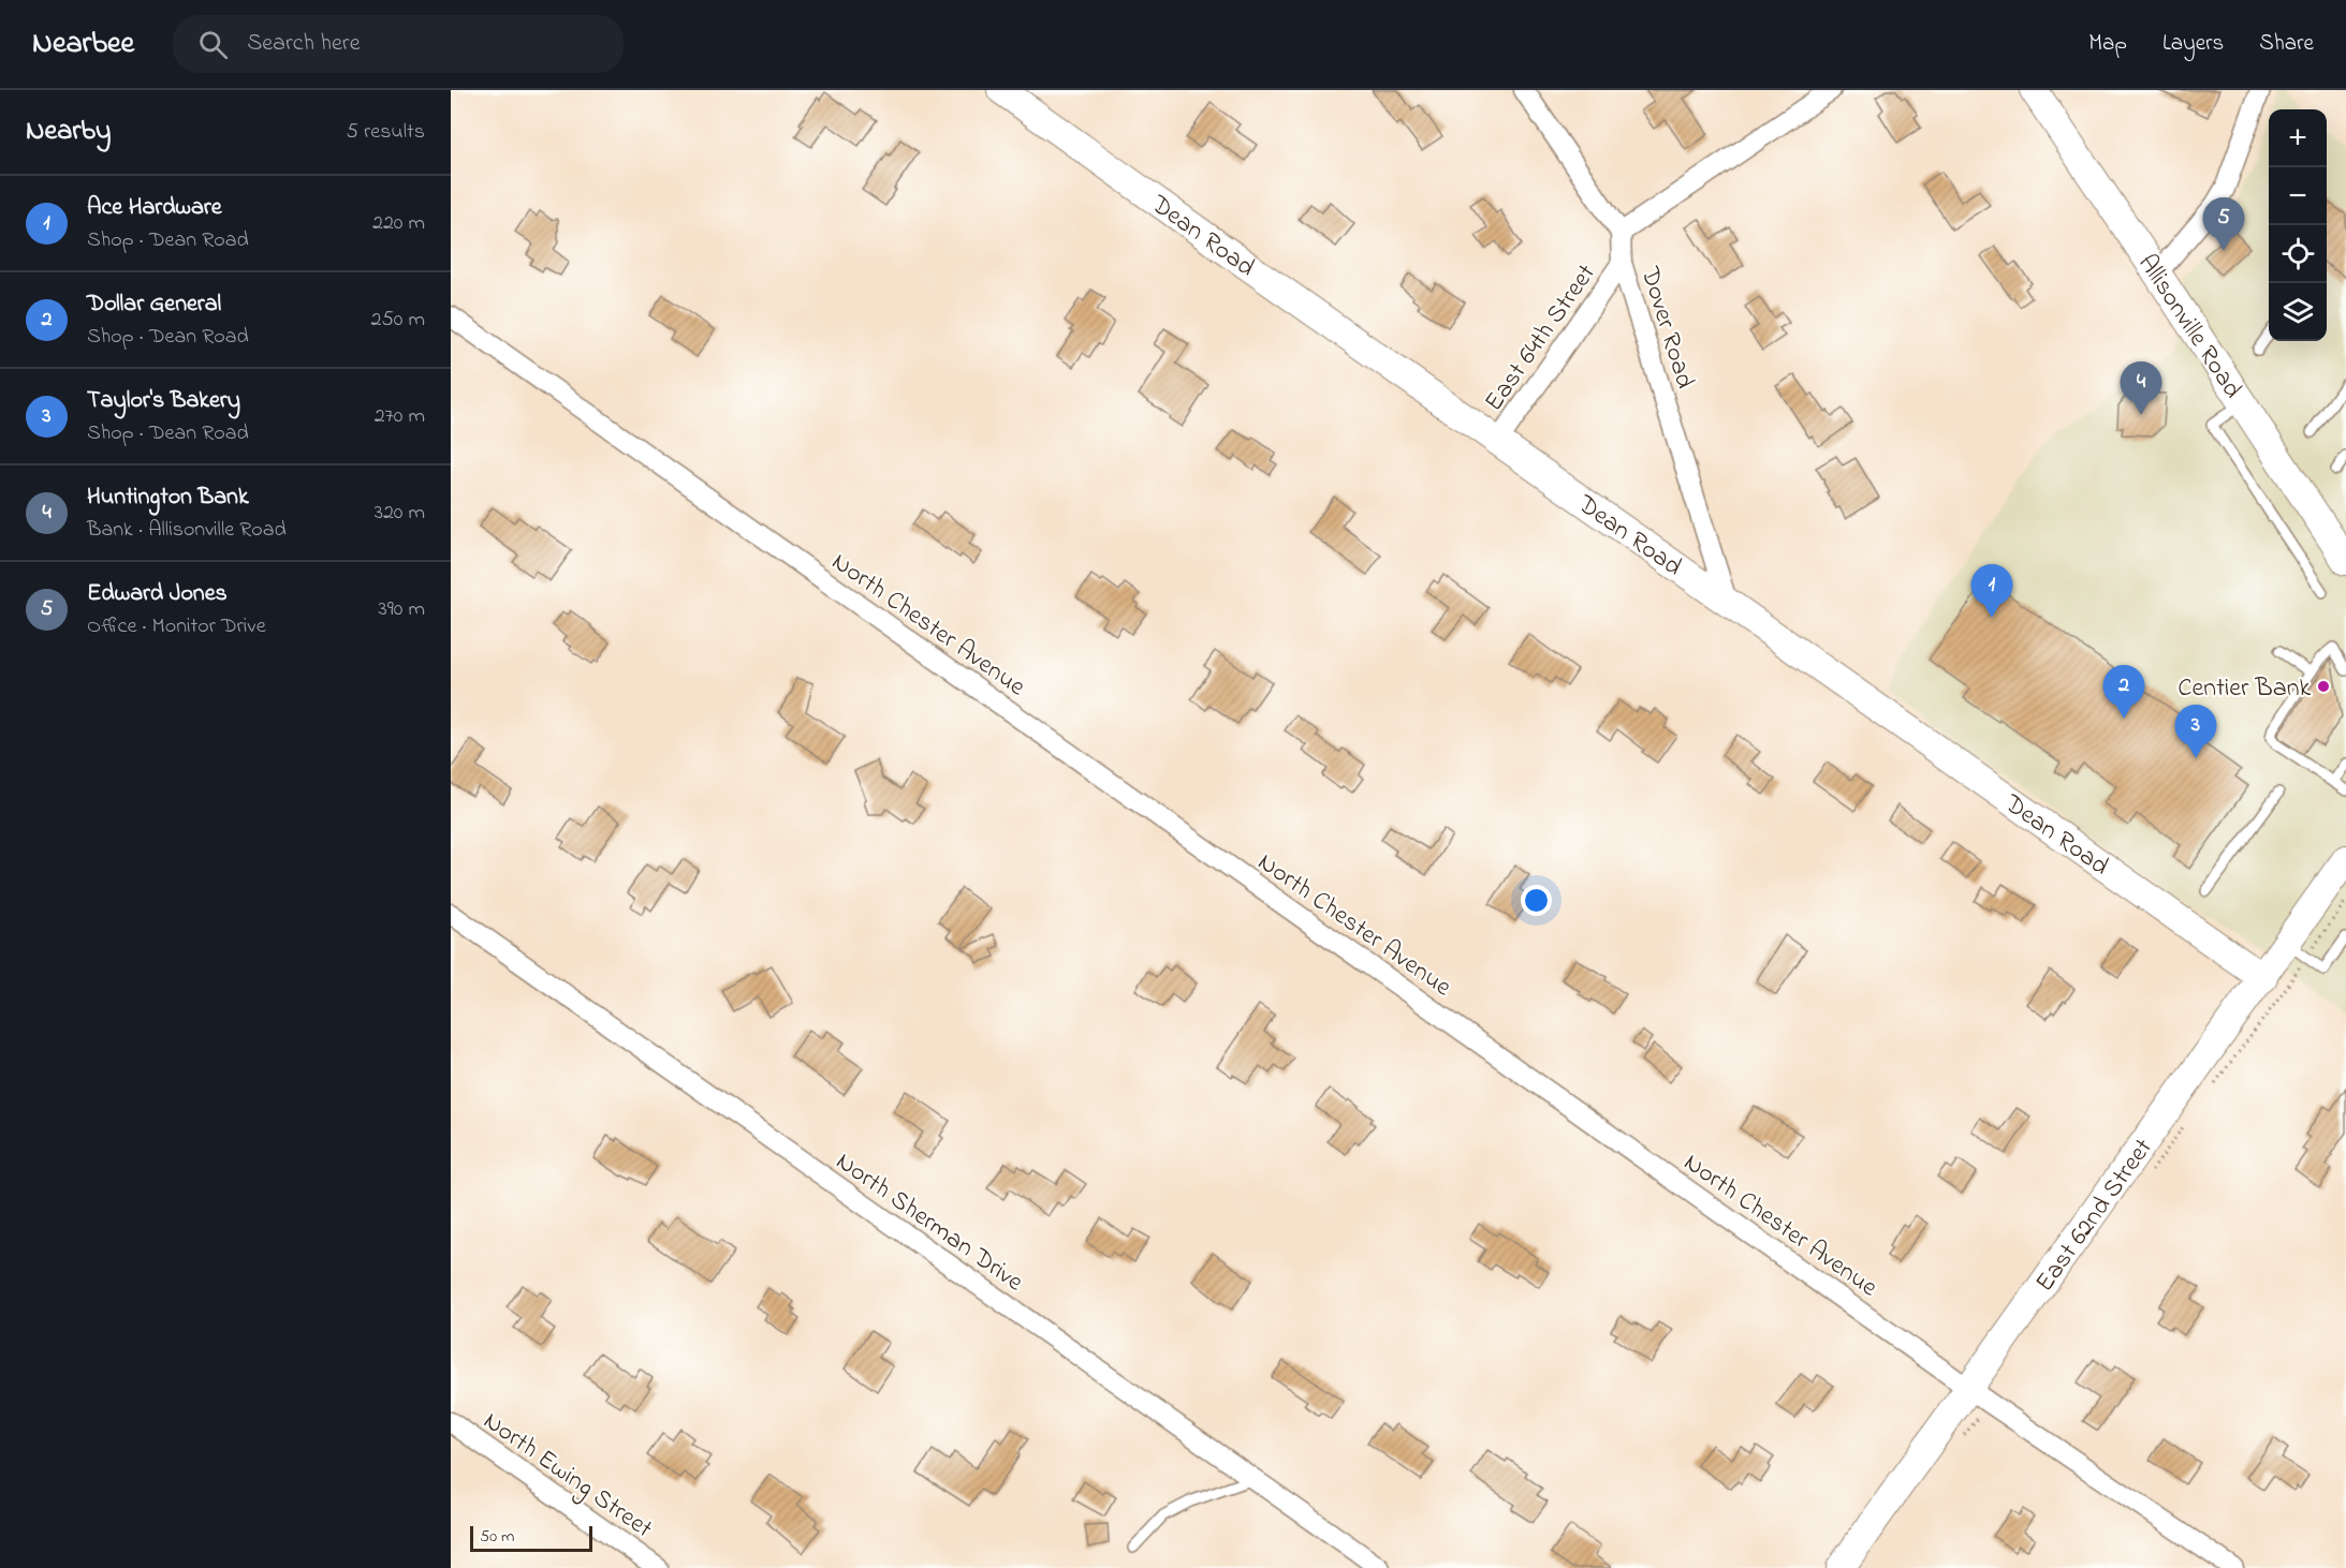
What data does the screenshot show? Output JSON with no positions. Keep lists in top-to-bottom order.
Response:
{
  "streets": {
    "street": [
      "Dean Road",
      "Allisonville Road",
      "Dover Road",
      "East 64th Street",
      "North Chester Avenue",
      "East 62nd Street",
      "North Sherman Drive",
      "North Ewing Street"
    ]
  },
  "crossings": [
    ["Dean Road", "Dover Road"],
    ["Dean Road", "East 64th Street"],
    ["Dean Road", "East 62nd Street"],
    ["Dover Road", "East 64th Street"],
    ["North Chester Avenue", "East 62nd Street"]
  ],
  "places": ["Centier Bank"],
  "scale_bar": "50 m",
  "page": {
    "header": "Nearbee",
    "search": "Search here",
    "nav": ["Map", "Layers", "Share"],
    "heading": ["Nearby", "5 results"],
    "map_buttons": ["+", "−"],
    "list": [
      {
        "mark": "1",
        "name": "Ace Hardware",
        "note": "Shop · Dean Road",
        "value": "220 m"
      },
      {
        "mark": "2",
        "name": "Dollar General",
        "note": "Shop · Dean Road",
        "value": "250 m"
      },
      {
        "mark": "3",
        "name": "Taylor's Bakery",
        "note": "Shop · Dean Road",
        "value": "270 m"
      },
      {
        "mark": "4",
        "name": "Huntington Bank",
        "note": "Bank · Allisonville Road",
        "value": "320 m"
      },
      {
        "mark": "5",
        "name": "Edward Jones",
        "note": "Office · Monitor Drive",
        "value": "390 m"
      }
    ],
    "pins": [
      "5",
      "4",
      "1",
      "2",
      "3"
    ],
    "scale": "50 m"
  }
}
